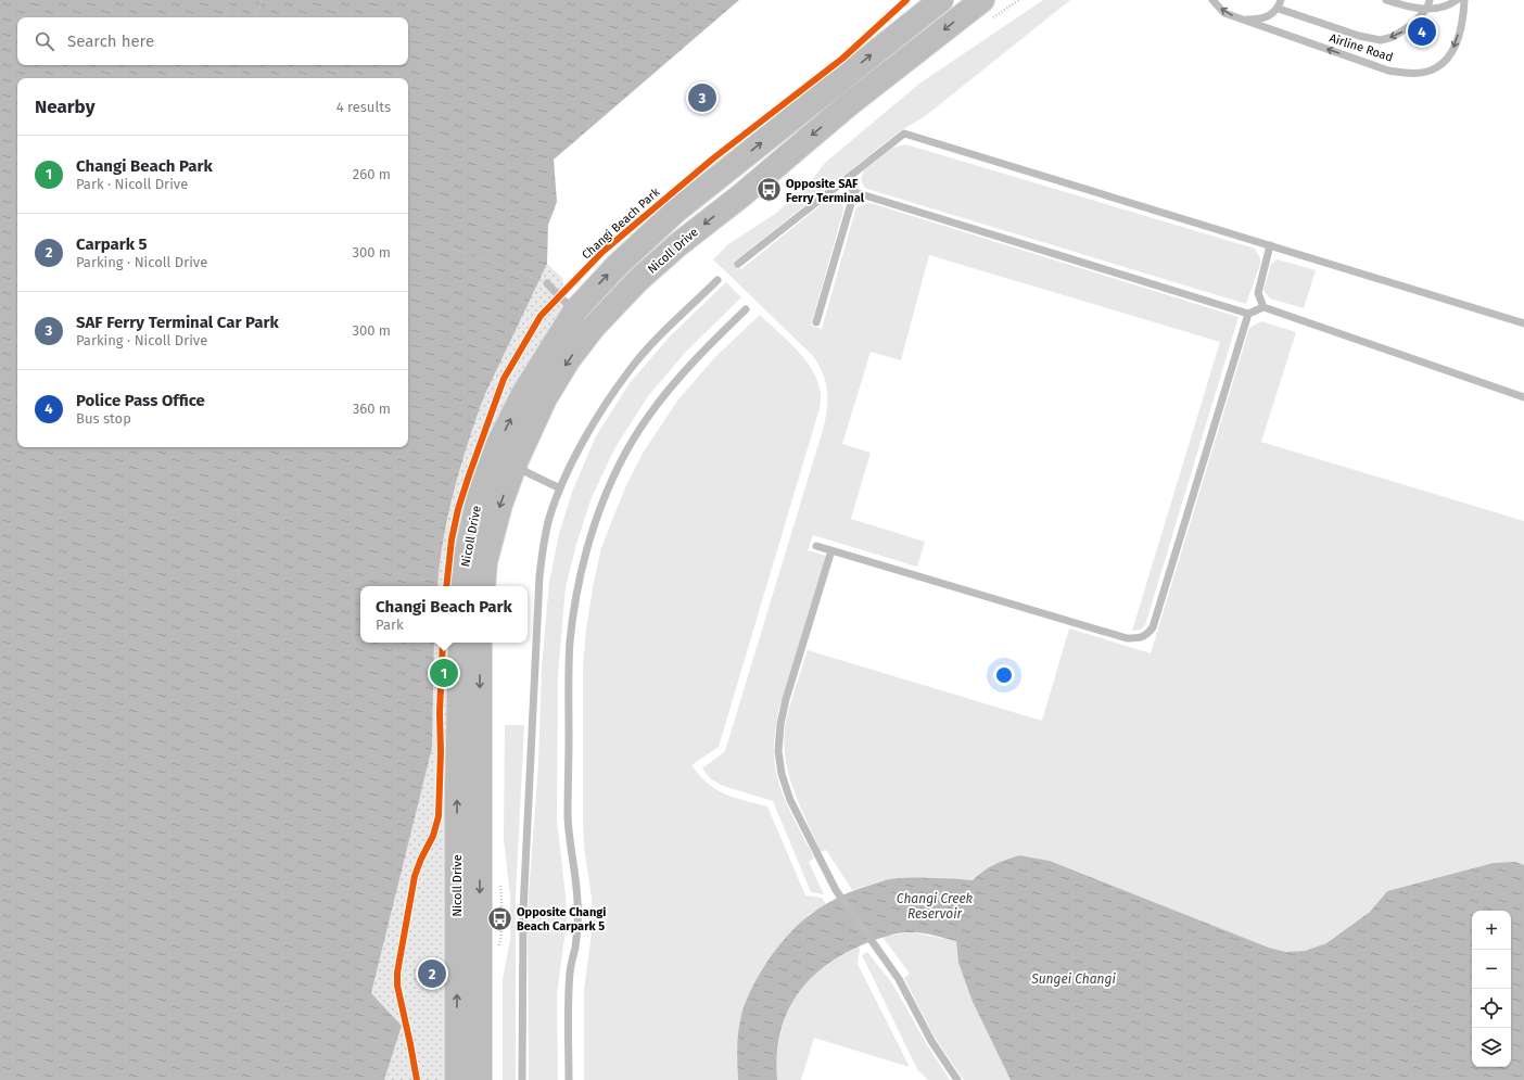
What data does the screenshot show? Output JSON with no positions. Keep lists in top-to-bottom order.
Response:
{
  "streets": {
    "main road": ["Nicoll Drive"],
    "lane": ["Airline Road"],
    "cycle path": ["Changi Beach Park"]
  },
  "water": ["Changi Creek Reservoir", "Sungei Changi"],
  "places": {
    "bus stop": ["Opposite SAF Ferry Terminal", "Opposite Changi Beach Carpark 5"]
  },
  "page": {
    "pins": [
      "4",
      "3",
      "1",
      "2"
    ],
    "search": "Search here",
    "heading": ["Nearby", "4 results"],
    "list": [
      {
        "mark": "1",
        "name": "Changi Beach Park",
        "note": "Park · Nicoll Drive",
        "value": "260 m"
      },
      {
        "mark": "2",
        "name": "Carpark 5",
        "note": "Parking · Nicoll Drive",
        "value": "300 m"
      },
      {
        "mark": "3",
        "name": "SAF Ferry Terminal Car Park",
        "note": "Parking · Nicoll Drive",
        "value": "300 m"
      },
      {
        "mark": "4",
        "name": "Police Pass Office",
        "note": "Bus stop",
        "value": "360 m"
      }
    ],
    "popup": ["Changi Beach Park", "Park"],
    "map_buttons": ["+", "−"]
  }
}
